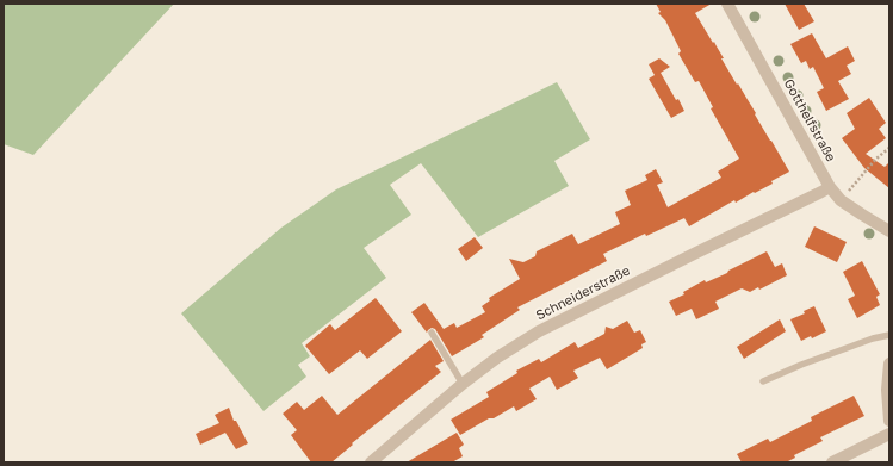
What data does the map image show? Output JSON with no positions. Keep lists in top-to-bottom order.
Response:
{
  "streets": {
    "street": ["Gotthelfstraße", "Schneiderstraße"]
  },
  "crossings": [
    ["Gotthelfstraße", "Schneiderstraße"]
  ]
}
